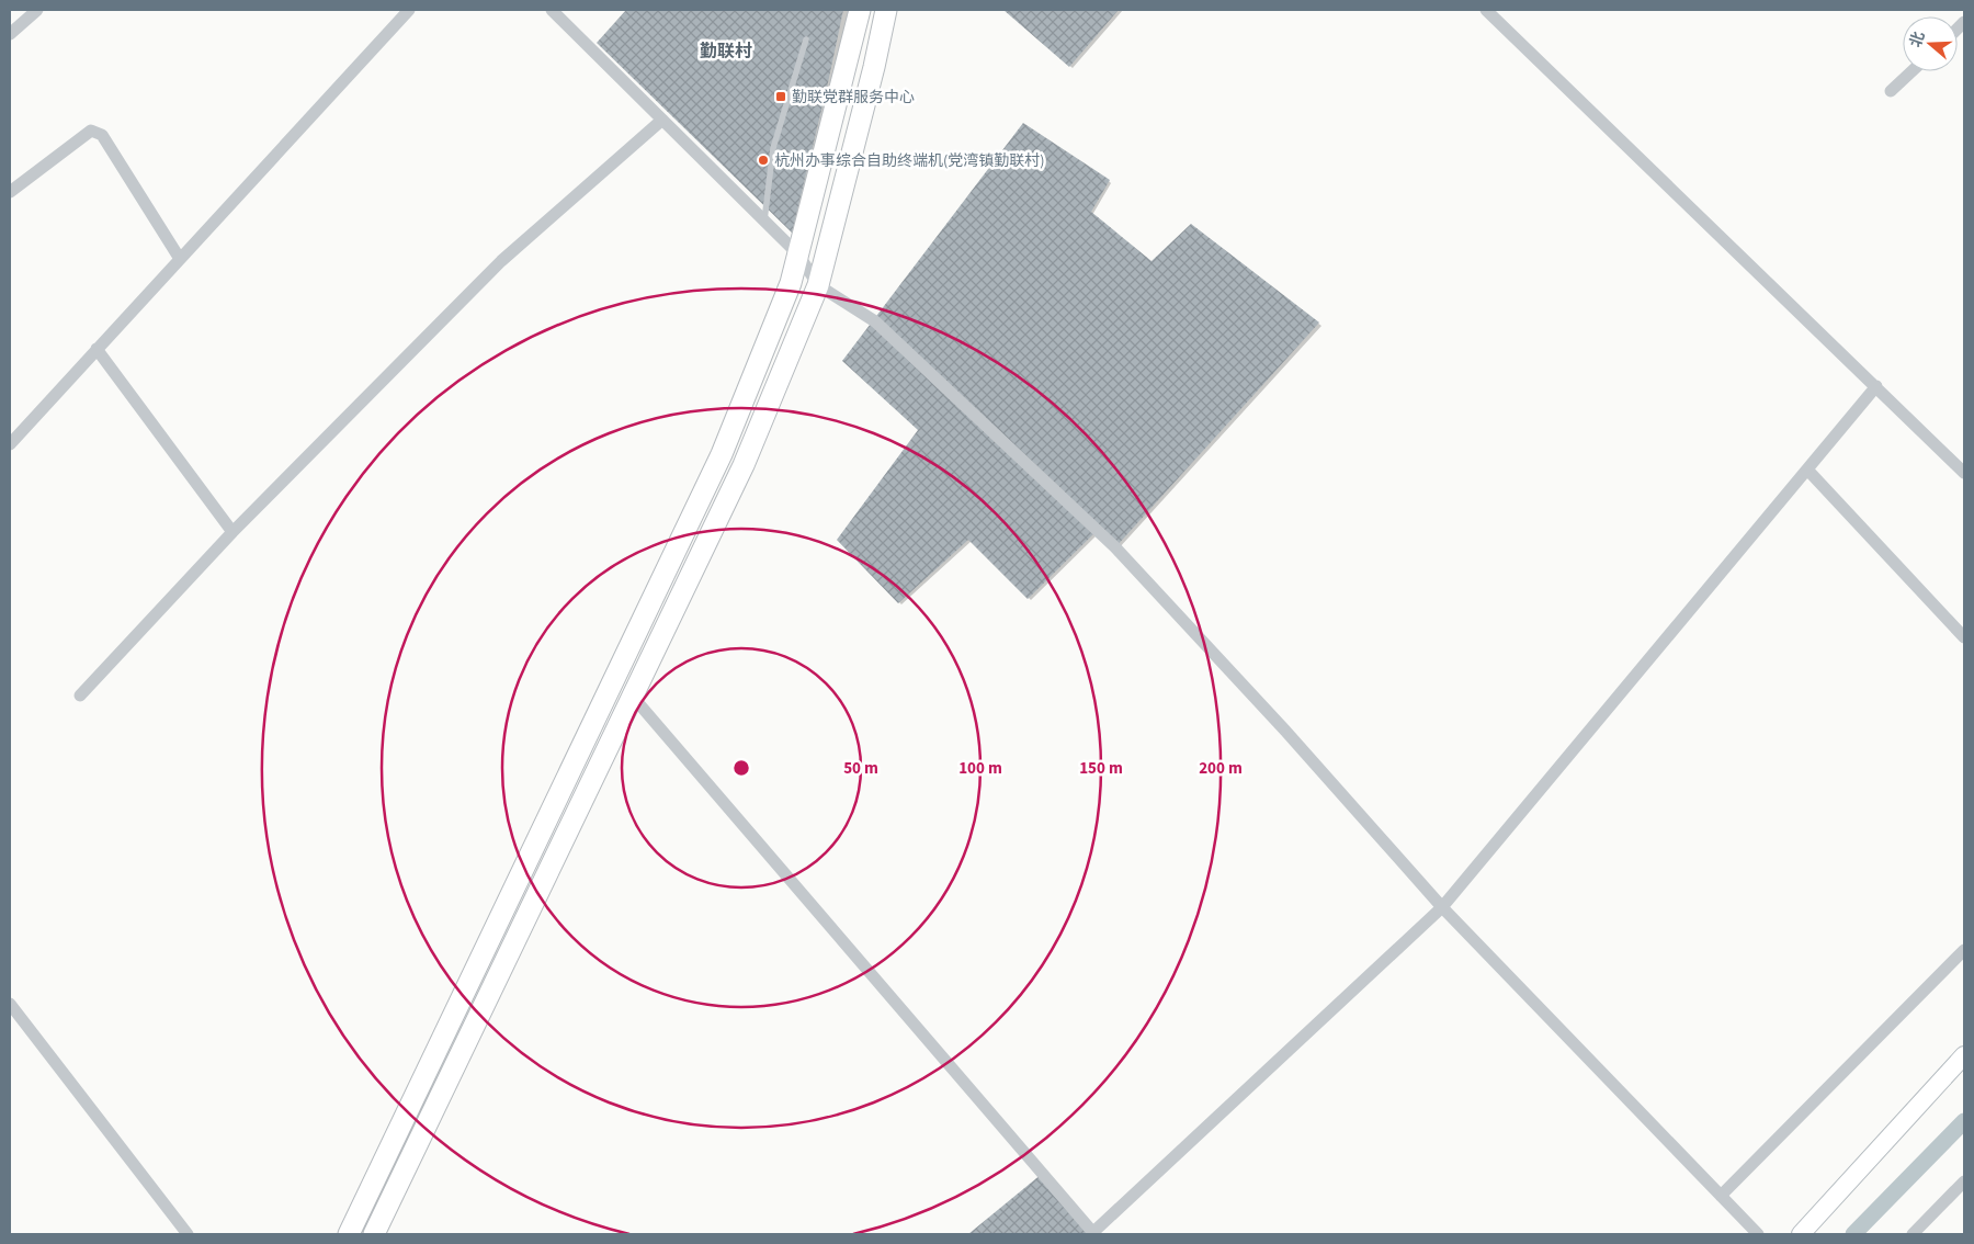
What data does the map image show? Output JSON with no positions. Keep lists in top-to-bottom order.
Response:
{
  "districts": ["勤联村"],
  "places": {
    "transit": ["勤联党群服务中心"],
    "other": ["杭州办事综合自助终端机(党湾镇勤联村)"]
  },
  "north": "left",
  "rings": [
    "50 m",
    "100 m",
    "150 m",
    "200 m"
  ]
}
